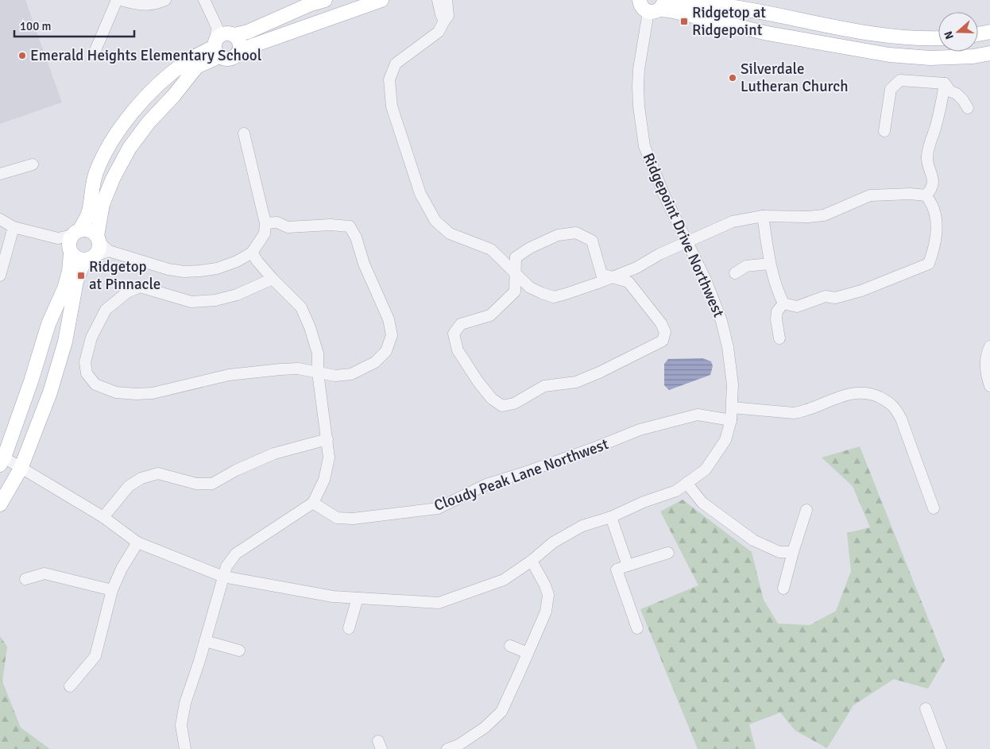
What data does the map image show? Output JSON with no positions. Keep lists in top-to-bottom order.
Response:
{
  "streets": {
    "street": ["Ridgepoint Drive Northwest", "Cloudy Peak Lane Northwest"]
  },
  "crossings": [
    ["Ridgepoint Drive Northwest", "Cloudy Peak Lane Northwest"]
  ],
  "places": {
    "transit": ["Ridgetop at Ridgepoint", "Ridgetop at Pinnacle"],
    "other": ["Emerald Heights Elementary School", "Silverdale Lutheran Church"]
  },
  "scale_bar": "100 m",
  "north": "left"
}
